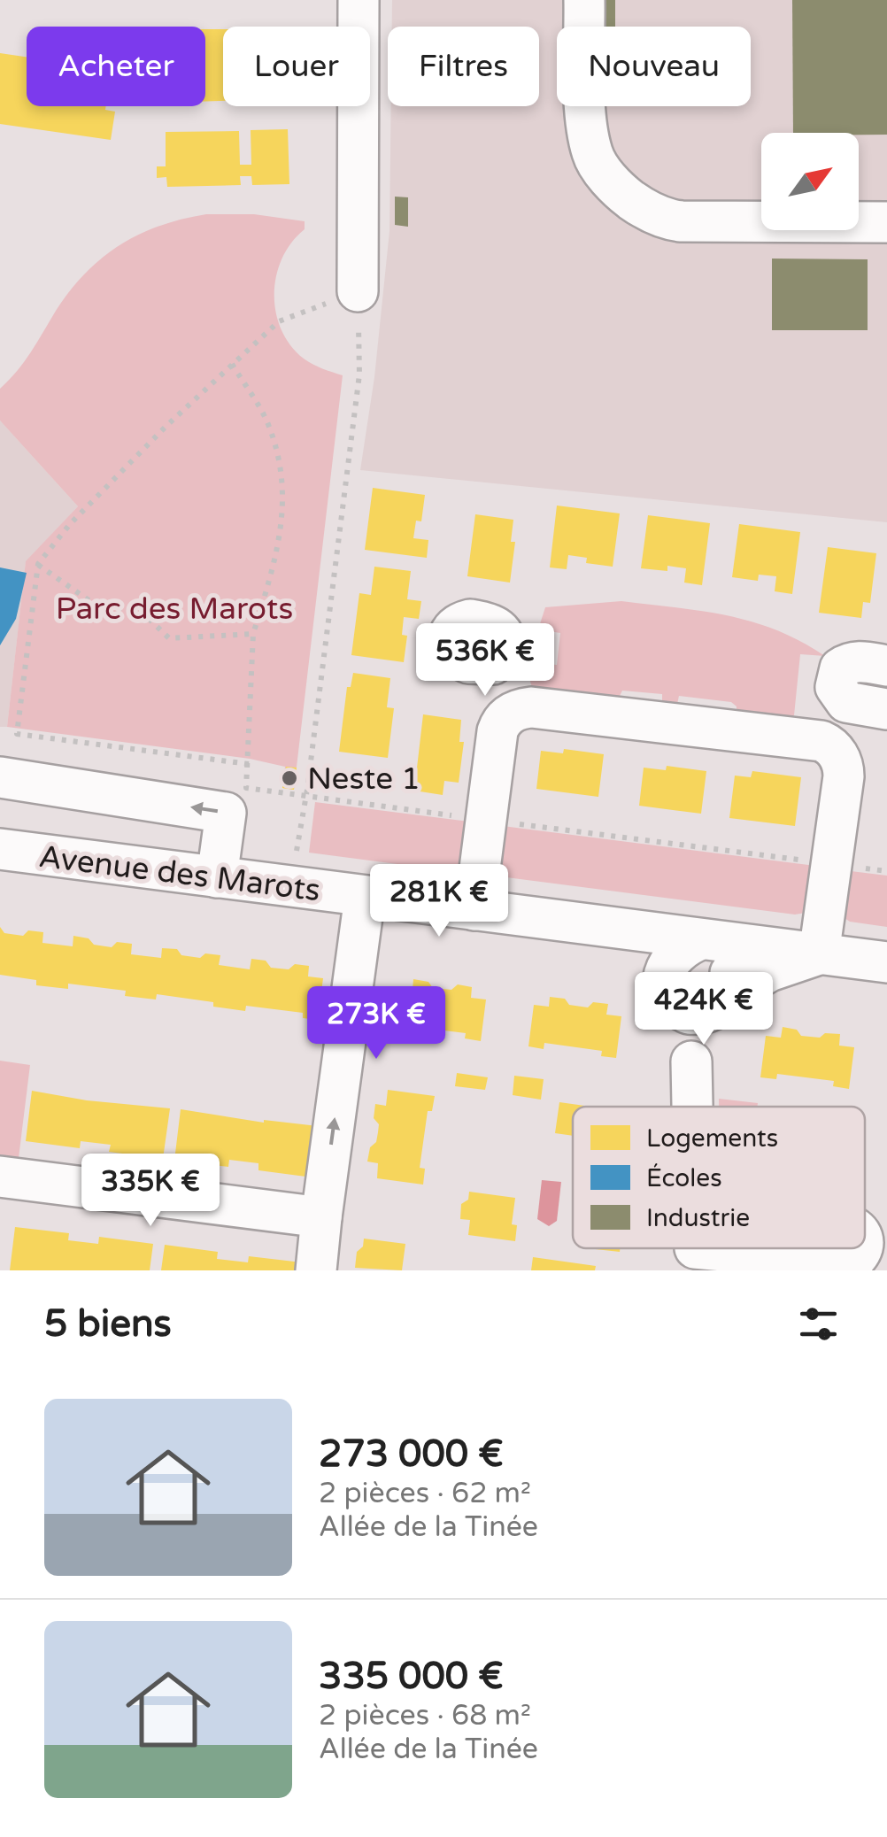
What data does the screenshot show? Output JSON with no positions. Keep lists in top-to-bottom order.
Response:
{
  "streets": {
    "street": ["Avenue des Marots"]
  },
  "parks": ["Parc des Marots"],
  "places": ["Neste 1"],
  "legend": ["Logements", "Écoles", "Industrie"],
  "north": "top right",
  "page": {
    "chip": [
      "Acheter",
      "Louer",
      "Filtres",
      "Nouveau"
    ],
    "price": [
      "536K €",
      "281K €",
      "424K €",
      "273K €",
      "335K €"
    ],
    "heading": "5 biens",
    "list": [
      {
        "name": "273 000 €",
        "note": "2 pièces · 62 m² · Allée de la Tinée"
      },
      {
        "name": "335 000 €",
        "note": "2 pièces · 68 m² · Allée de la Tinée"
      }
    ]
  }
}
